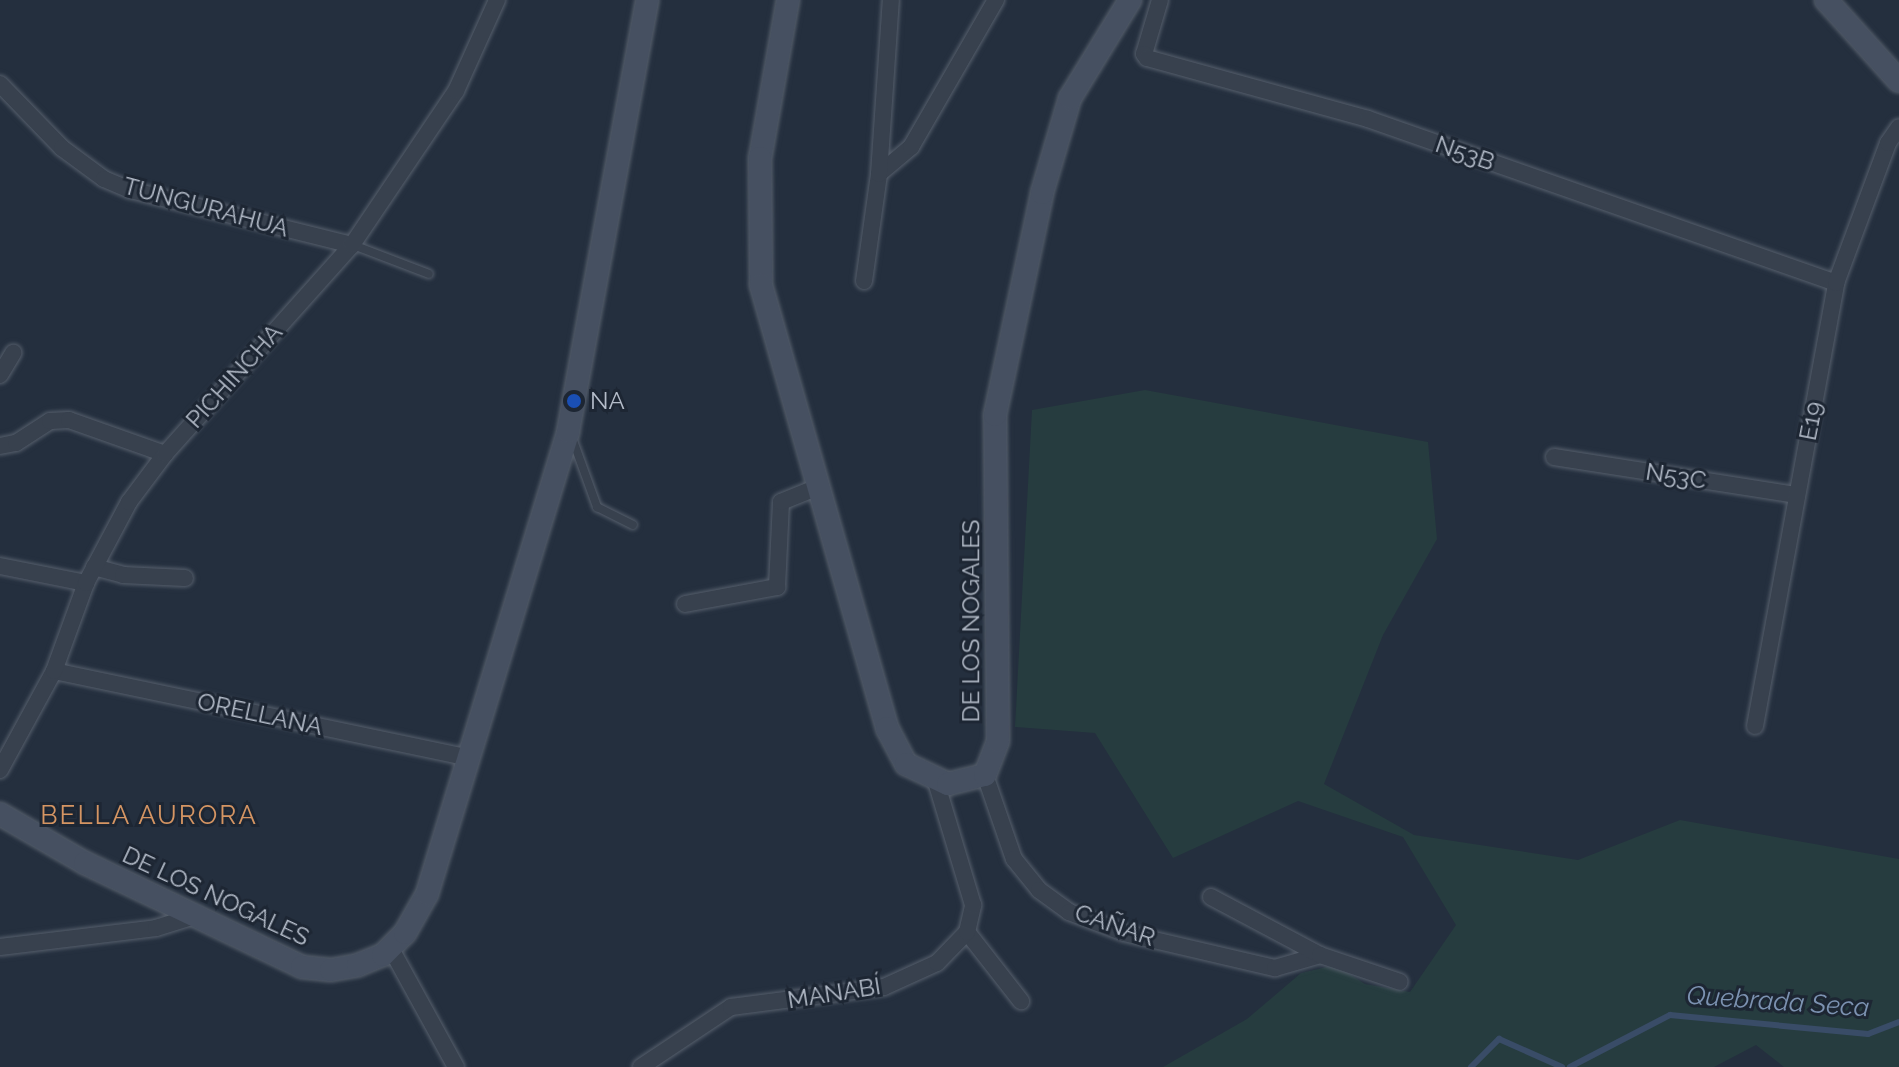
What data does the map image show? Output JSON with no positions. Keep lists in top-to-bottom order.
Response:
{
  "streets": {
    "street": [
      "N53B",
      "TUNGURAHUA",
      "PICHINCHA",
      "E19",
      "N53C",
      "DE LOS NOGALES",
      "ORELLANA",
      "CAÑAR",
      "MANABÍ"
    ]
  },
  "crossings": [
    ["N53B", "E19"],
    ["TUNGURAHUA", "PICHINCHA"],
    ["PICHINCHA", "ORELLANA"],
    ["E19", "N53C"],
    ["DE LOS NOGALES", "ORELLANA"],
    ["DE LOS NOGALES", "CAÑAR"]
  ],
  "districts": ["BELLA AURORA"],
  "water": ["Quebrada Seca"],
  "places": ["NA"]
}
